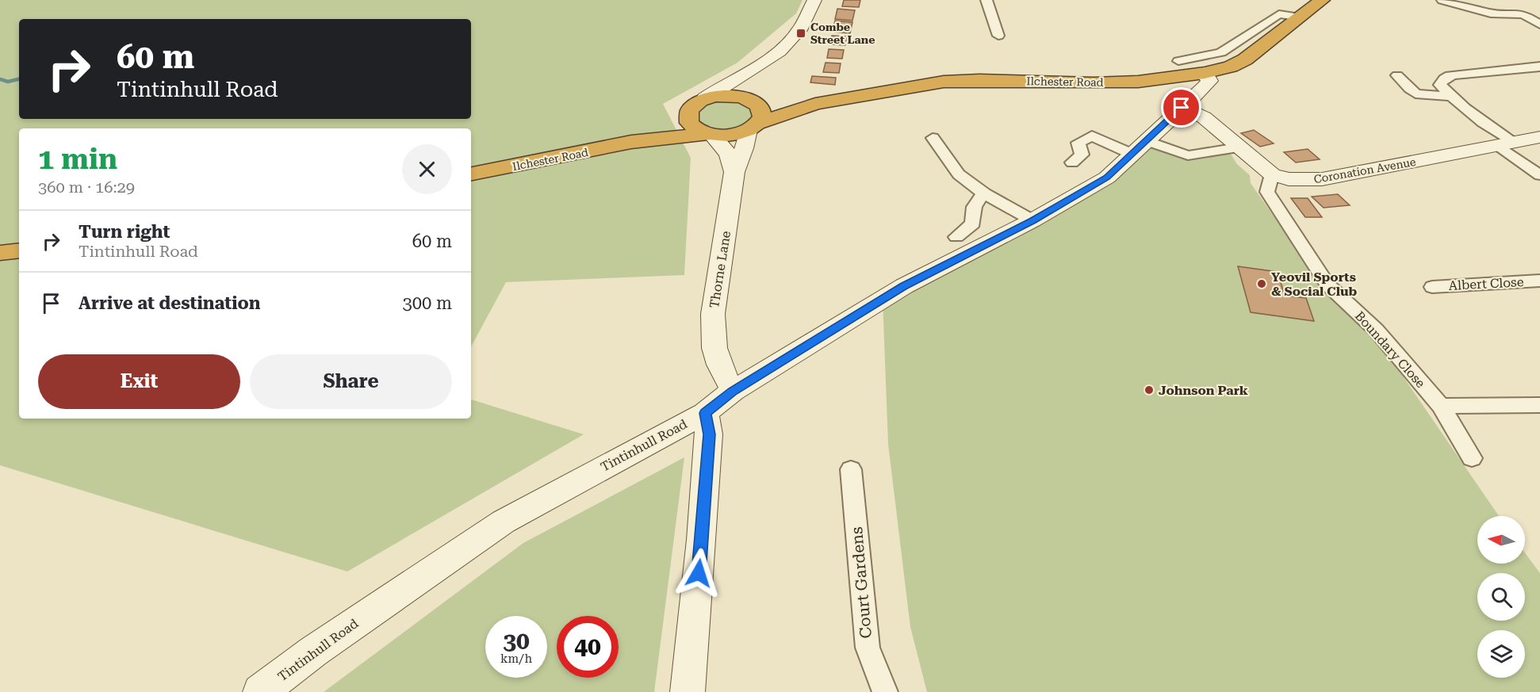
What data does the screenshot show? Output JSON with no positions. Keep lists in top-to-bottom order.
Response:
{
  "streets": {
    "highway": ["Ilchester Road"],
    "street": [
      "Coronation Avenue",
      "Thorne Lane",
      "Albert Close",
      "Boundary Close",
      "Tintinhull Road",
      "Court Gardens"
    ]
  },
  "crossings": [
    ["Ilchester Road", "Thorne Lane"],
    ["Ilchester Road", "Tintinhull Road"],
    ["Coronation Avenue", "Boundary Close"],
    ["Coronation Avenue", "Tintinhull Road"],
    ["Thorne Lane", "Tintinhull Road"]
  ],
  "places": {
    "transit": ["Combe Street Lane"],
    "other": ["Yeovil Sports & Social Club", "Johnson Park"]
  },
  "north": "left",
  "page": {
    "turn": ["60 m", "Tintinhull Road"],
    "heading": ["1 min", "360 m · 16:29"],
    "list": [
      {
        "name": "Turn right",
        "note": "Tintinhull Road",
        "value": "60 m"
      },
      {
        "name": "Arrive at destination",
        "value": "300 m"
      }
    ],
    "buttons": ["Exit", "Share"],
    "speed": "30 km/h",
    "limit": "40"
  }
}
